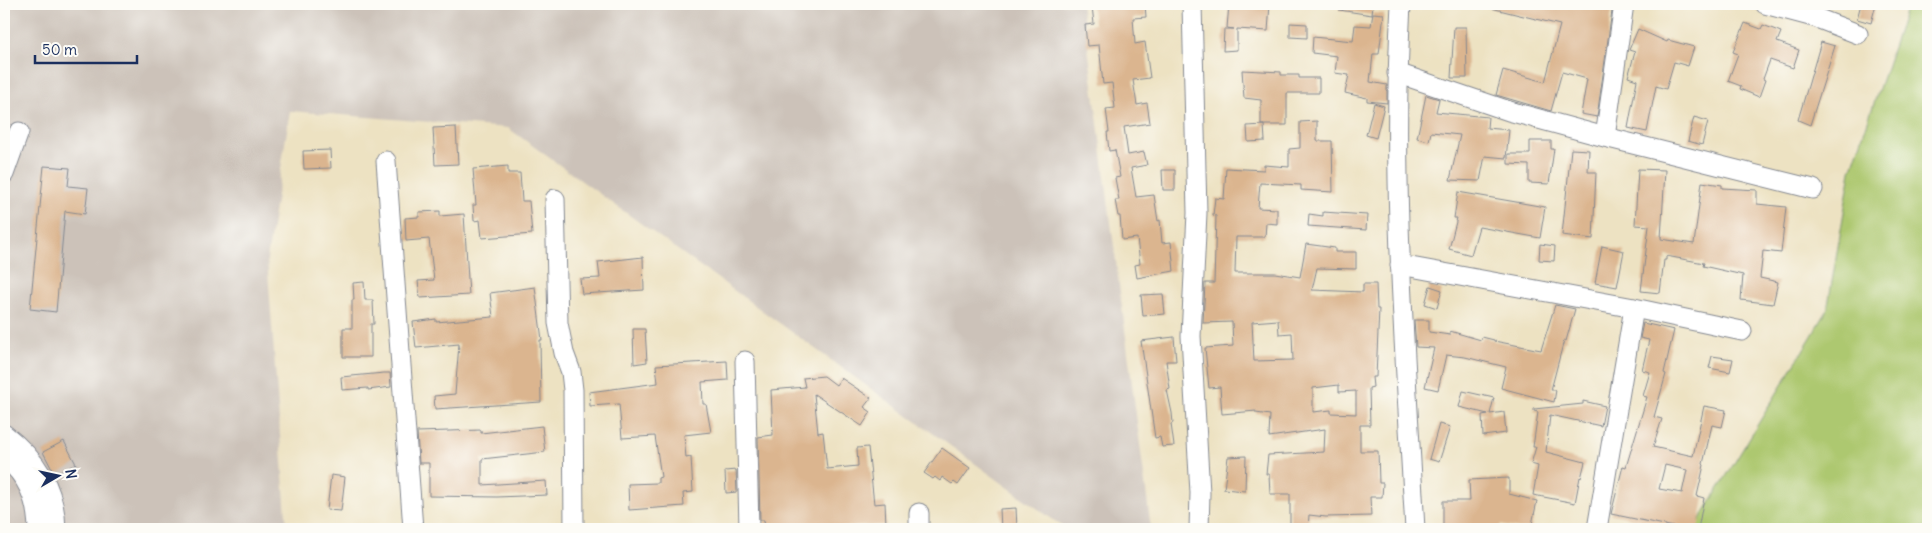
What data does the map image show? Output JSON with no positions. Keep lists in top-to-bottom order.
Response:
{
  "scale_bar": "50 m",
  "north": "right"
}
